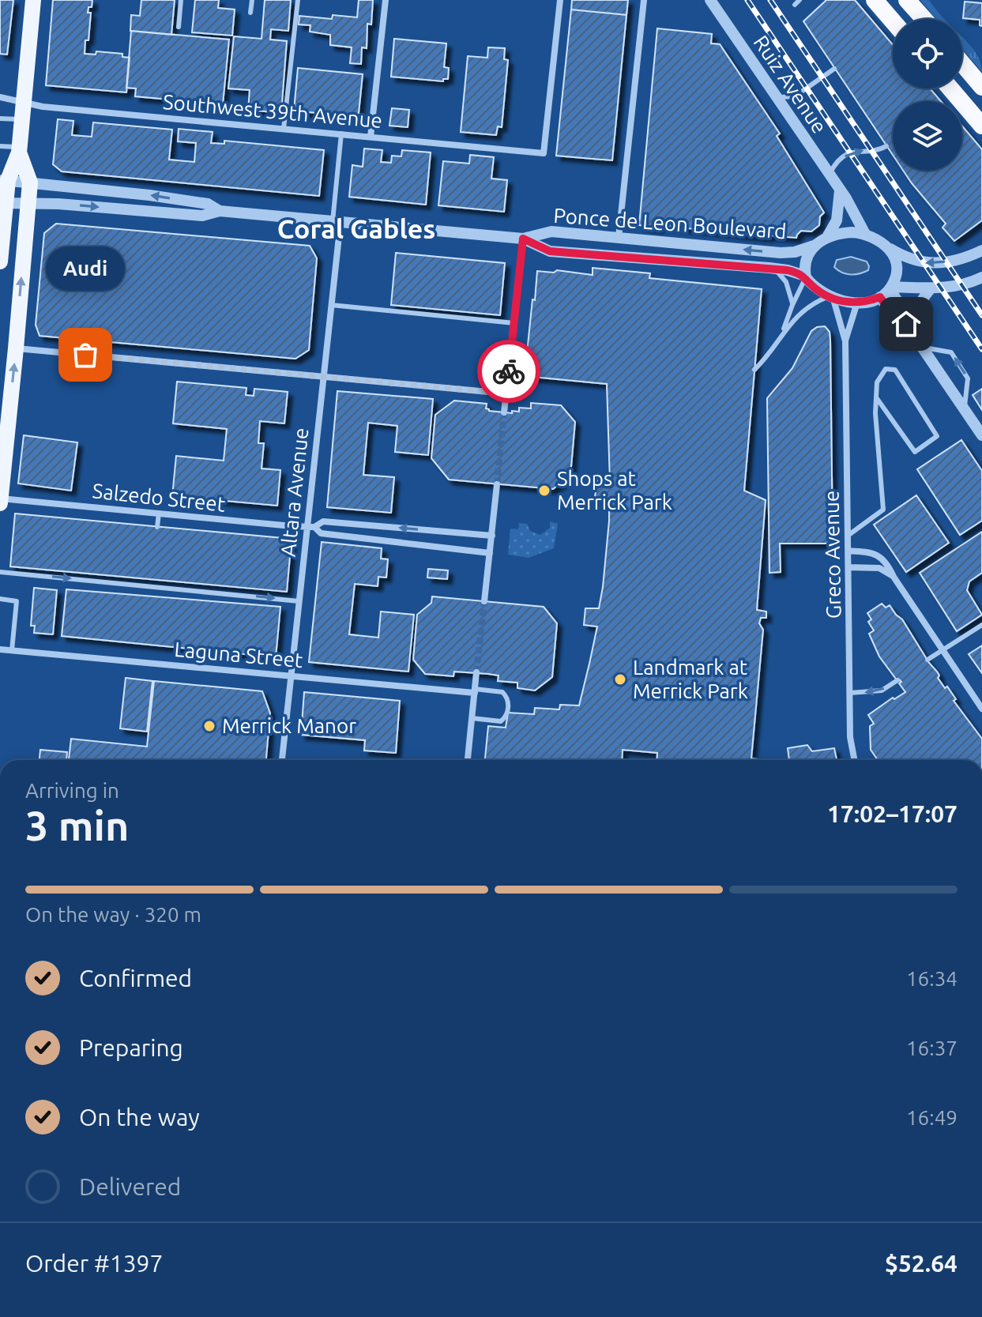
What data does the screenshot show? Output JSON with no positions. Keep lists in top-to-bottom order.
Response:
{
  "streets": {
    "street": [
      "Ruiz Avenue",
      "Southwest 39th Avenue",
      "Ponce de Leon Boulevard",
      "Altara Avenue",
      "Salzedo Street",
      "Greco Avenue",
      "Laguna Street"
    ]
  },
  "crossings": [
    ["Ruiz Avenue", "Ponce de Leon Boulevard"],
    ["Ruiz Avenue", "Greco Avenue"],
    ["Ponce de Leon Boulevard", "Altara Avenue"],
    ["Ponce de Leon Boulevard", "Greco Avenue"],
    ["Altara Avenue", "Salzedo Street"],
    ["Altara Avenue", "Laguna Street"]
  ],
  "districts": ["Coral Gables"],
  "places": [
    "Audi",
    "Shops at Merrick Park",
    "Landmark at Merrick Park",
    "Merrick Manor"
  ],
  "page": {
    "bubble": "Audi",
    "heading": ["3 min", "Arriving in", "17:02–17:07"],
    "panel": ["Order #1397", "$52.64"],
    "bar": "On the way · 320 m",
    "list": [
      ["Confirmed", "16:34"],
      ["Preparing", "16:37"],
      ["On the way", "16:49"],
      "Delivered"
    ]
  }
}
